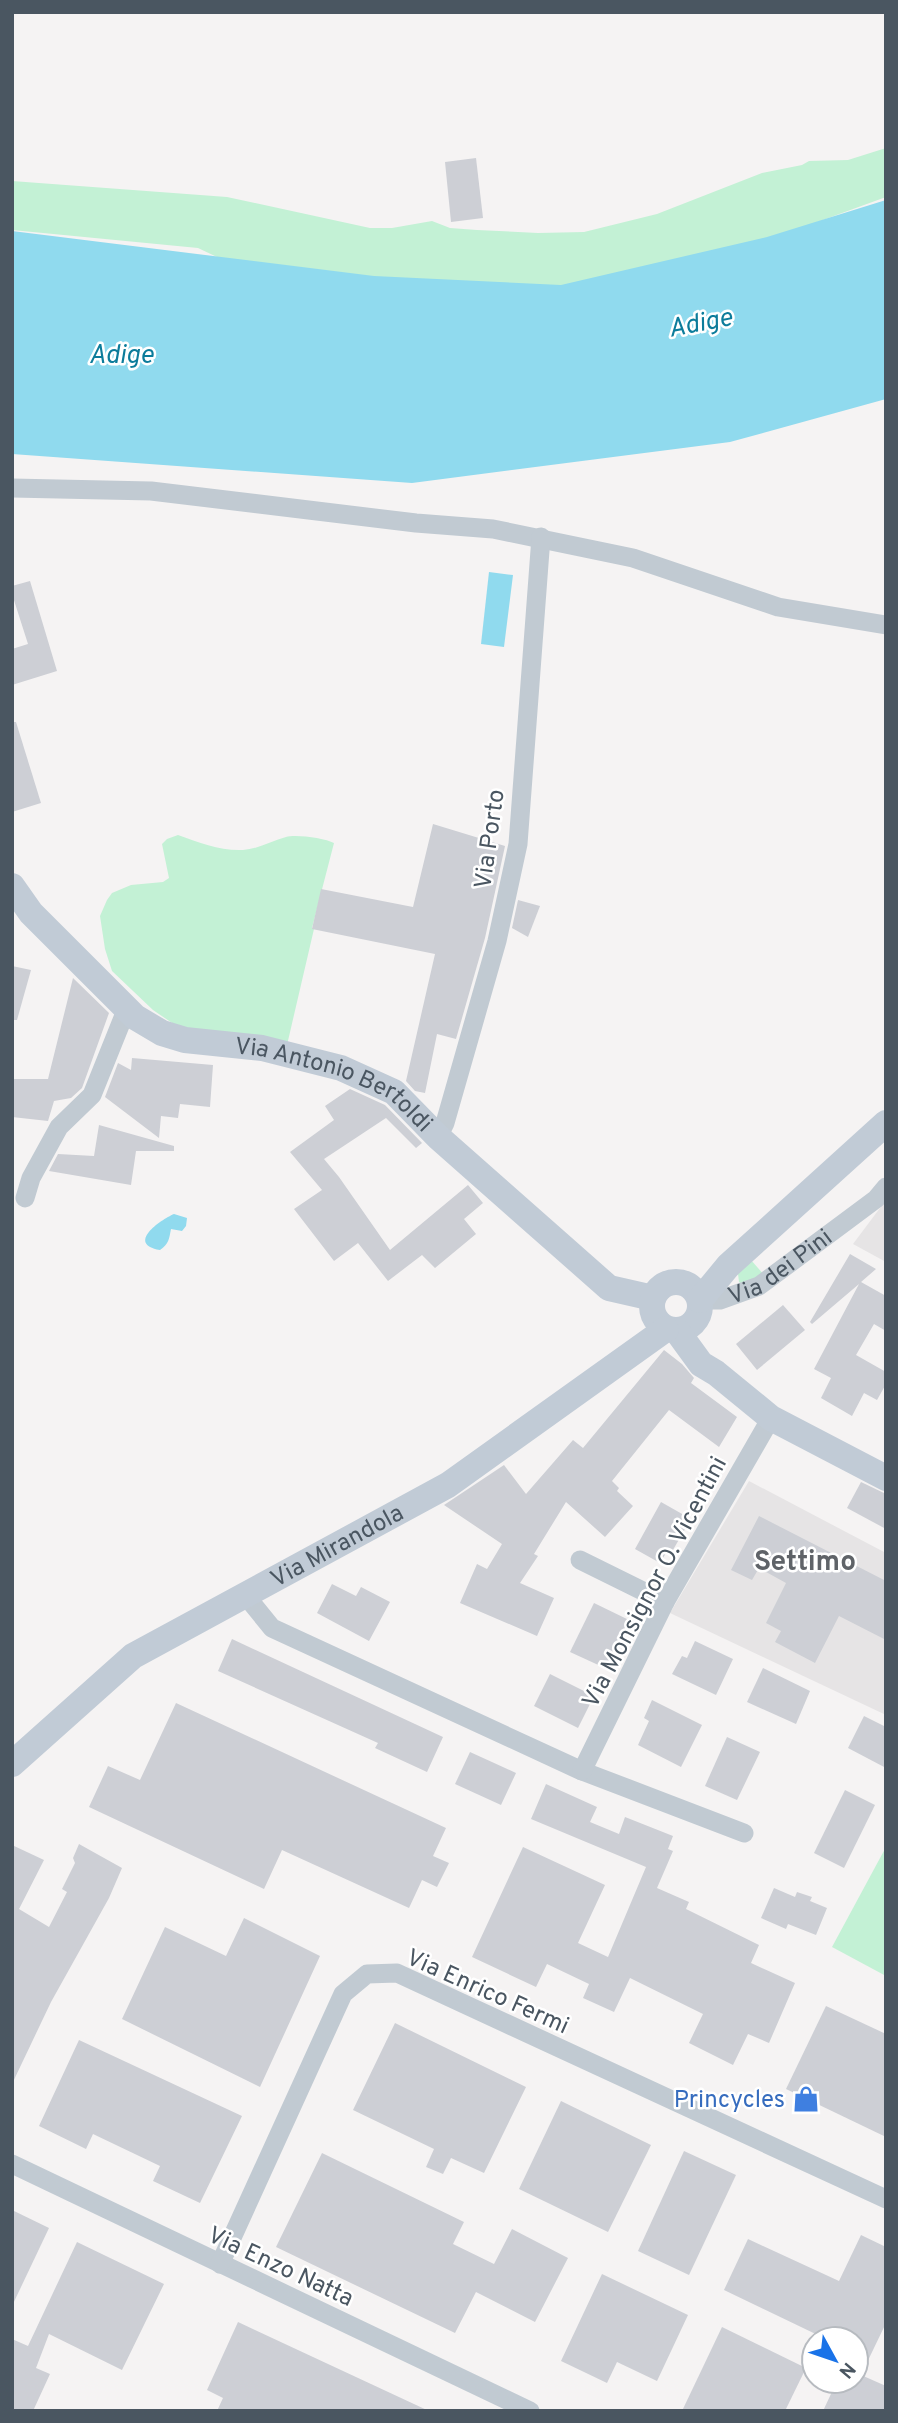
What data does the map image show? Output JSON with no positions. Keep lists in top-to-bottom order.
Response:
{
  "streets": {
    "street": [
      "Via Porto",
      "Via Antonio Bertoldi",
      "Via dei Pini",
      "Via Mirandola",
      "Via Monsignor O. Vicentini",
      "Via Enrico Fermi",
      "Via Enzo Natta"
    ]
  },
  "crossings": [
    ["Via Porto", "Via Antonio Bertoldi"],
    ["Via dei Pini", "Via Mirandola"],
    ["Via Enrico Fermi", "Via Enzo Natta"]
  ],
  "districts": ["Settimo"],
  "water": ["Adige"],
  "places": {
    "shop": ["Princycles"]
  },
  "north": "bottom right"
}
